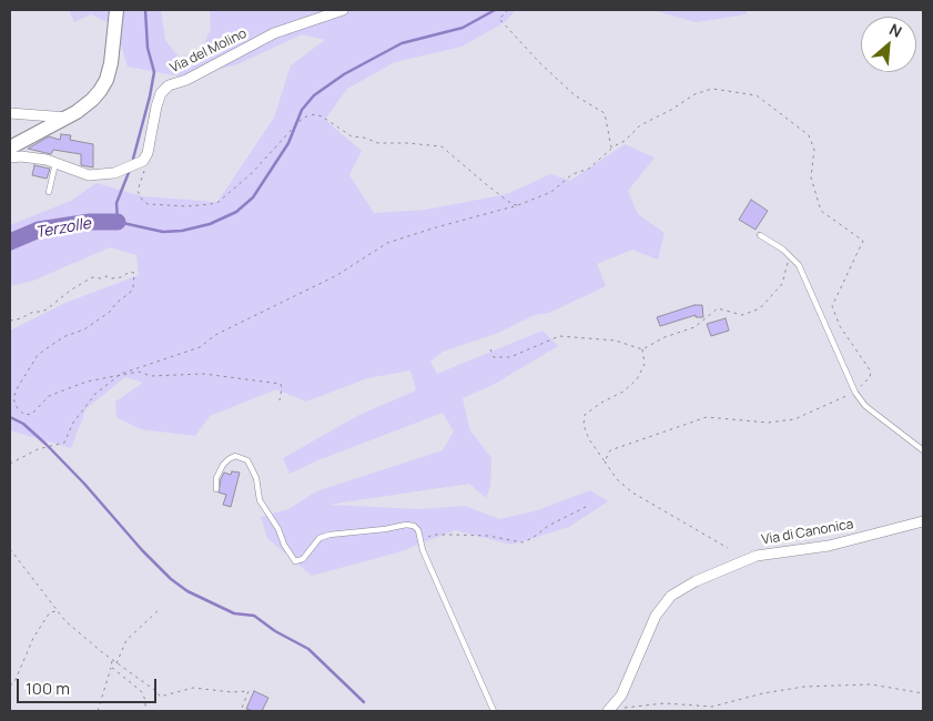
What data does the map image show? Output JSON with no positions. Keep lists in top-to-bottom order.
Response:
{
  "streets": {
    "street": ["Via del Molino", "Via di Canonica"]
  },
  "water": ["Terzolle"],
  "scale_bar": "100 m",
  "north": "top right"
}
